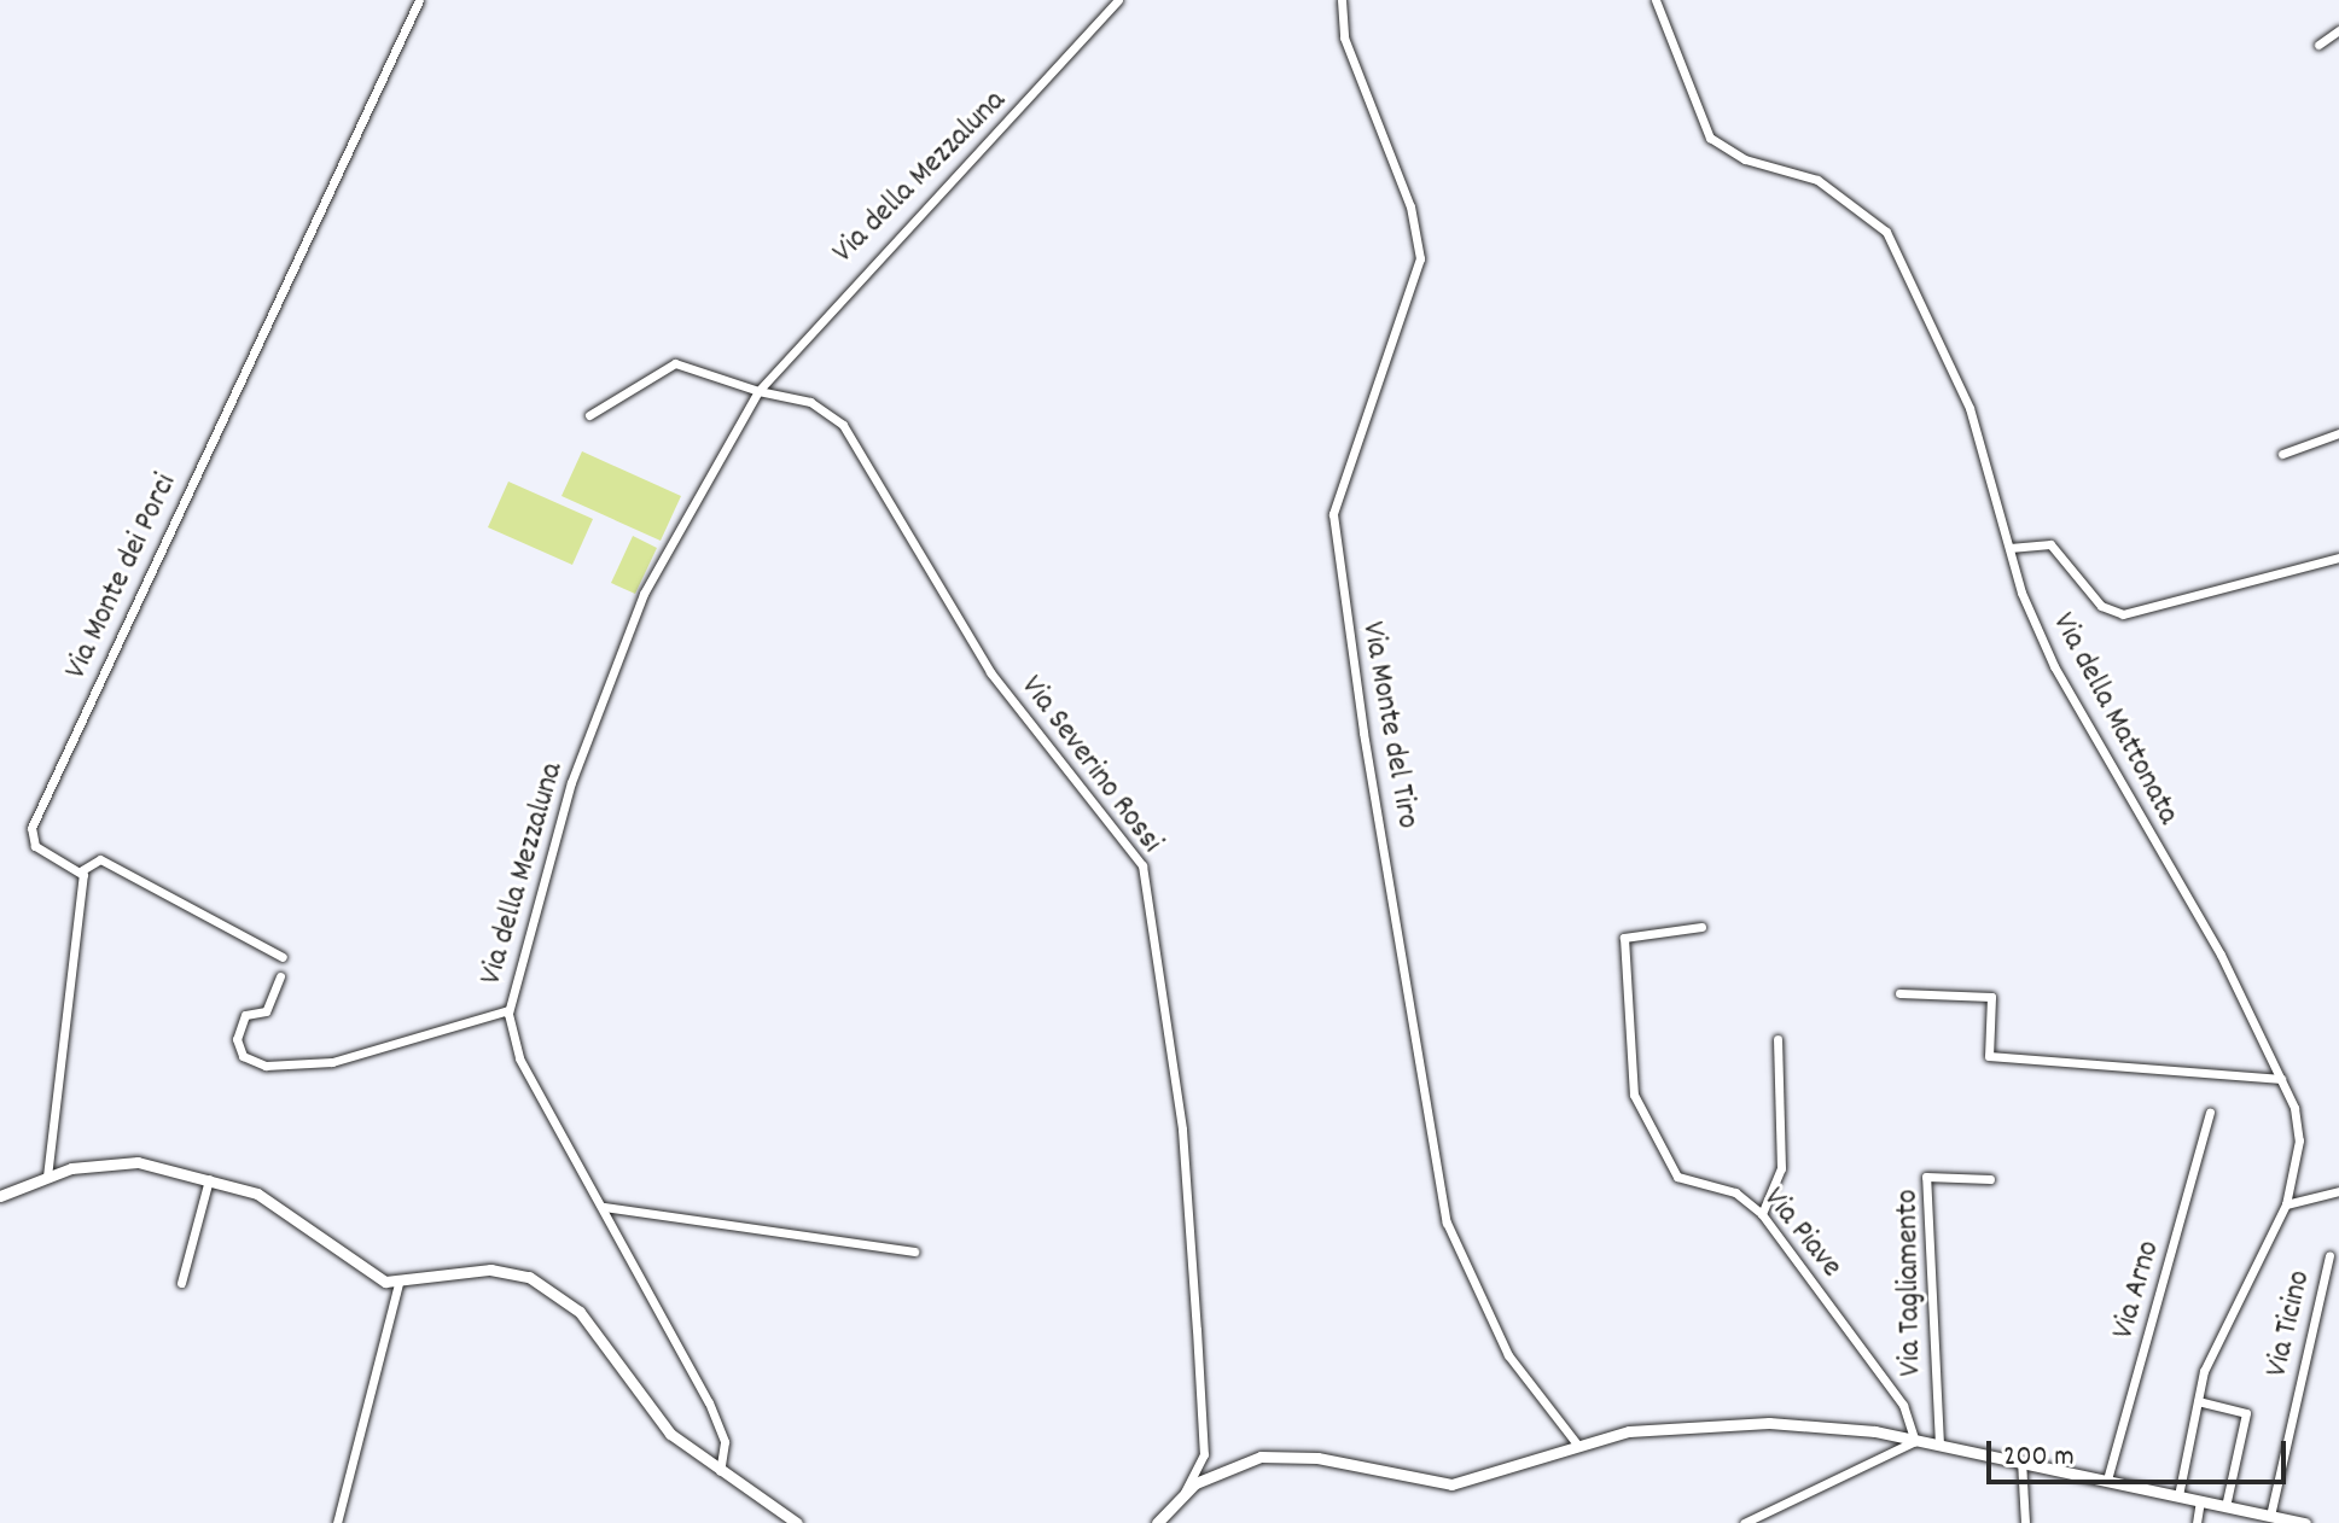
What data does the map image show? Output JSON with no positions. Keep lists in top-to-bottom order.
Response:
{
  "streets": {
    "street": [
      "Via della Mezzaluna",
      "Via Monte dei Porci",
      "Via della Mattonata",
      "Via Monte del Tiro",
      "Via Severino Rossi",
      "Via Piave",
      "Via Tagliamento",
      "Via Arno",
      "Via Ticino"
    ]
  },
  "crossings": [
    ["Via della Mezzaluna", "Via Severino Rossi"]
  ],
  "scale_bar": "200 m"
}
